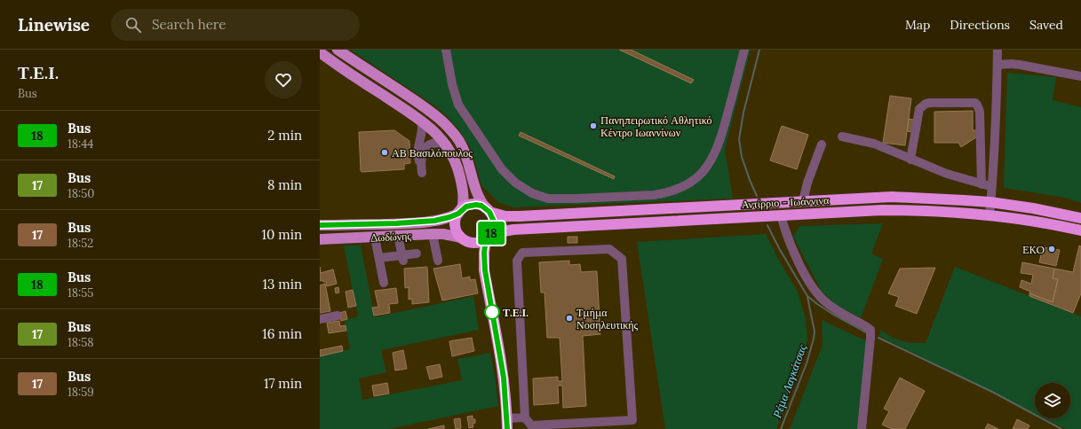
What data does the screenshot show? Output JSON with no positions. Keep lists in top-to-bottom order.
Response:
{
  "streets": {
    "highway": ["Αντίρριο - Ιωάννινα"],
    "main road": ["Δωδώνης"]
  },
  "crossings": [
    ["Αντίρριο - Ιωάννινα", "Δωδώνης"]
  ],
  "water": ["Ρέμα Λαγκάτσας"],
  "places": [
    "Πανηπειρωτικό Αθλητικό Κέντρο Ιωαννίνων",
    "ΑΒ Βασιλόπουλος",
    "EKO",
    "Τ.Ε.Ι.",
    "Τμήμα Νοσηλευτικής"
  ],
  "lines": ["bus line 18"],
  "page": {
    "header": "Linewise",
    "search": "Search here",
    "nav": ["Map", "Directions", "Saved"],
    "heading": ["Τ.Ε.Ι.", "Bus"],
    "on_map": "18",
    "list": [
      {
        "mark": "18",
        "name": "Bus",
        "note": "18:44",
        "value": "2 min"
      },
      {
        "mark": "17",
        "name": "Bus",
        "note": "18:50",
        "value": "8 min"
      },
      {
        "mark": "17",
        "name": "Bus",
        "note": "18:52",
        "value": "10 min"
      },
      {
        "mark": "18",
        "name": "Bus",
        "note": "18:55",
        "value": "13 min"
      },
      {
        "mark": "17",
        "name": "Bus",
        "note": "18:58",
        "value": "16 min"
      },
      {
        "mark": "17",
        "name": "Bus",
        "note": "18:59",
        "value": "17 min"
      }
    ]
  }
}
